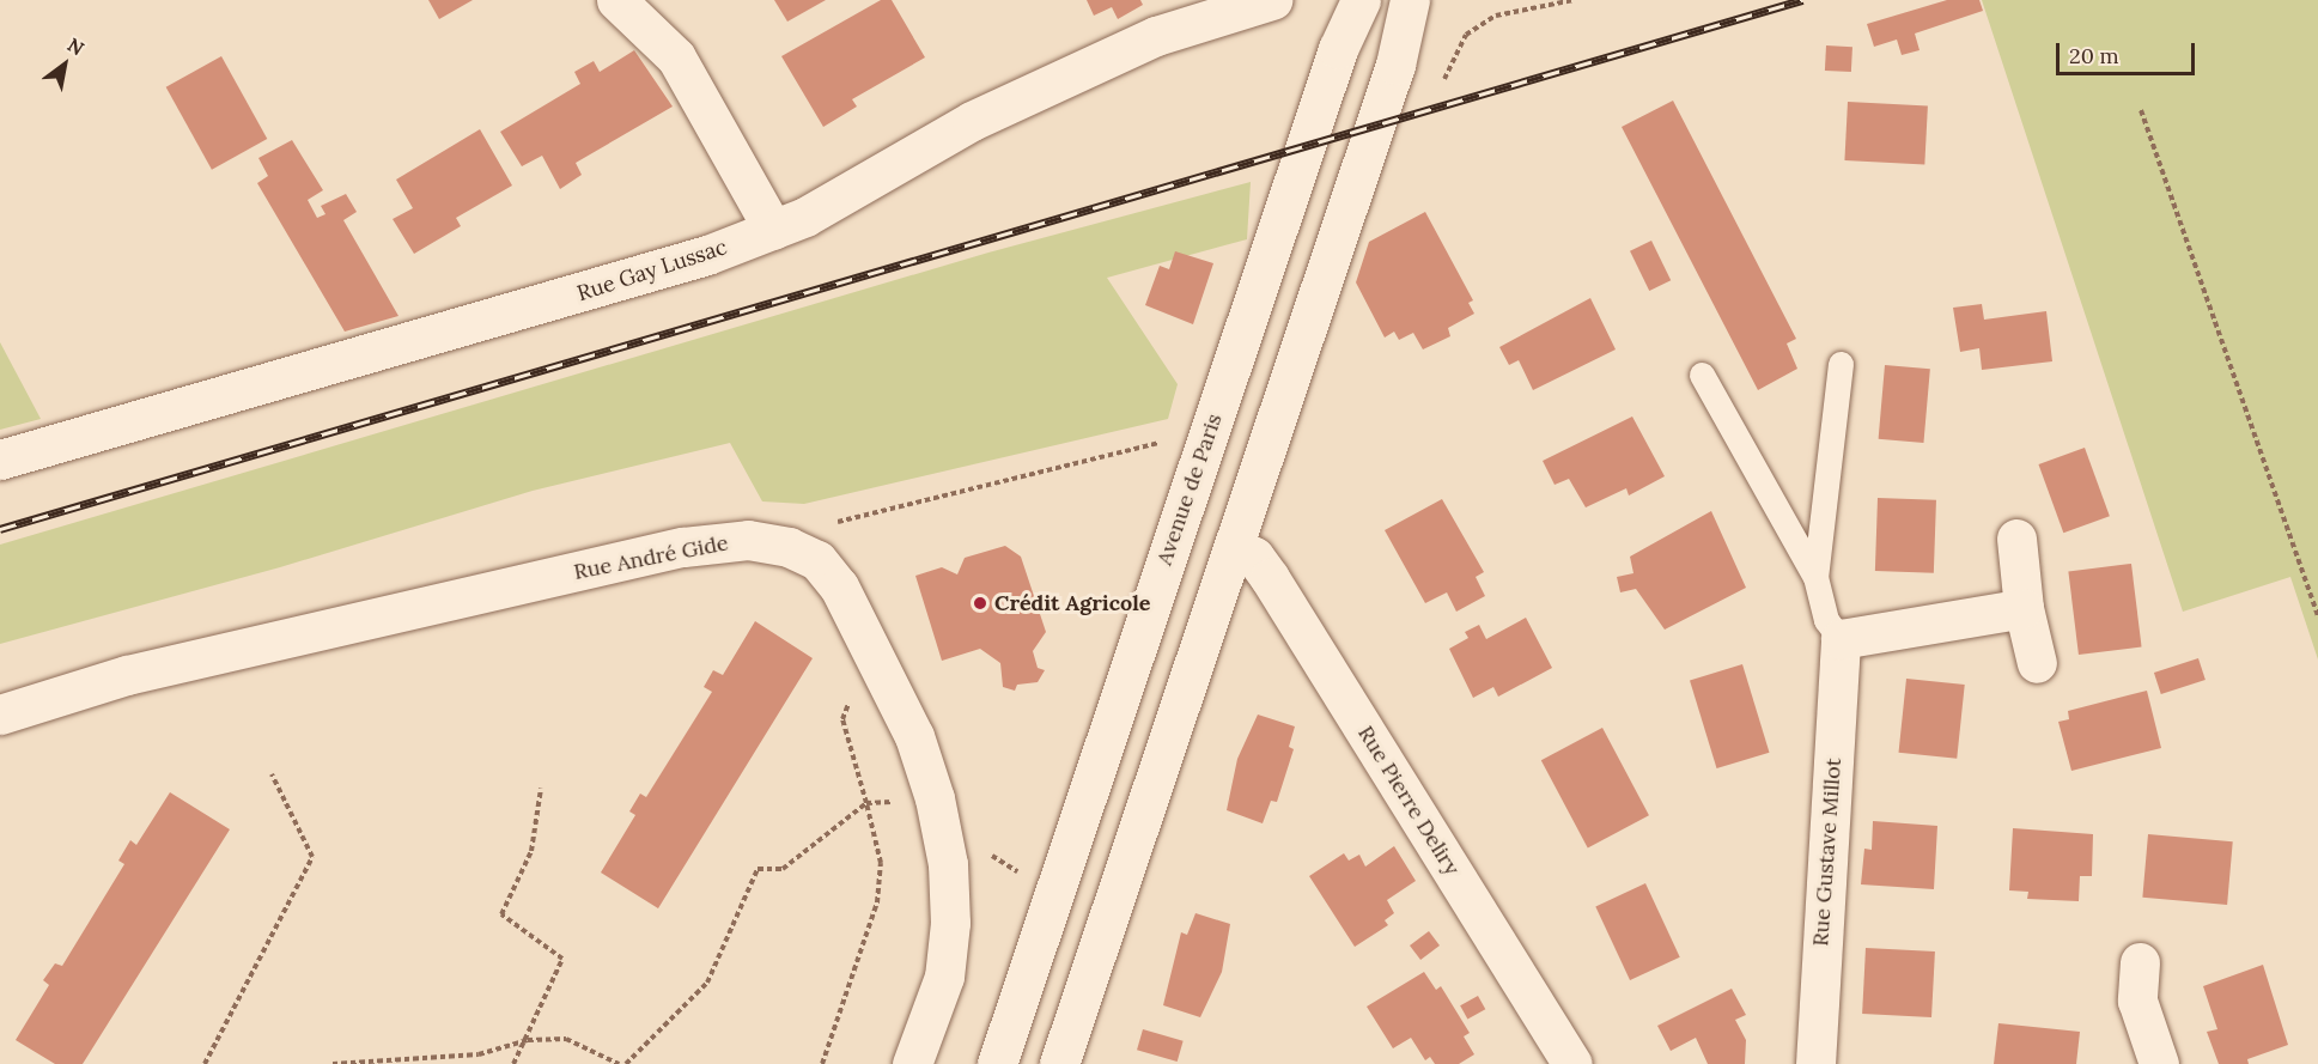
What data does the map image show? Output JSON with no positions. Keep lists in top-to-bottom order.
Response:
{
  "streets": {
    "street": [
      "Rue Gay Lussac",
      "Avenue de Paris",
      "Rue André Gide",
      "Rue Pierre Deliry",
      "Rue Gustave Millot"
    ]
  },
  "places": ["Crédit Agricole"],
  "scale_bar": "20 m",
  "north": "top right"
}
